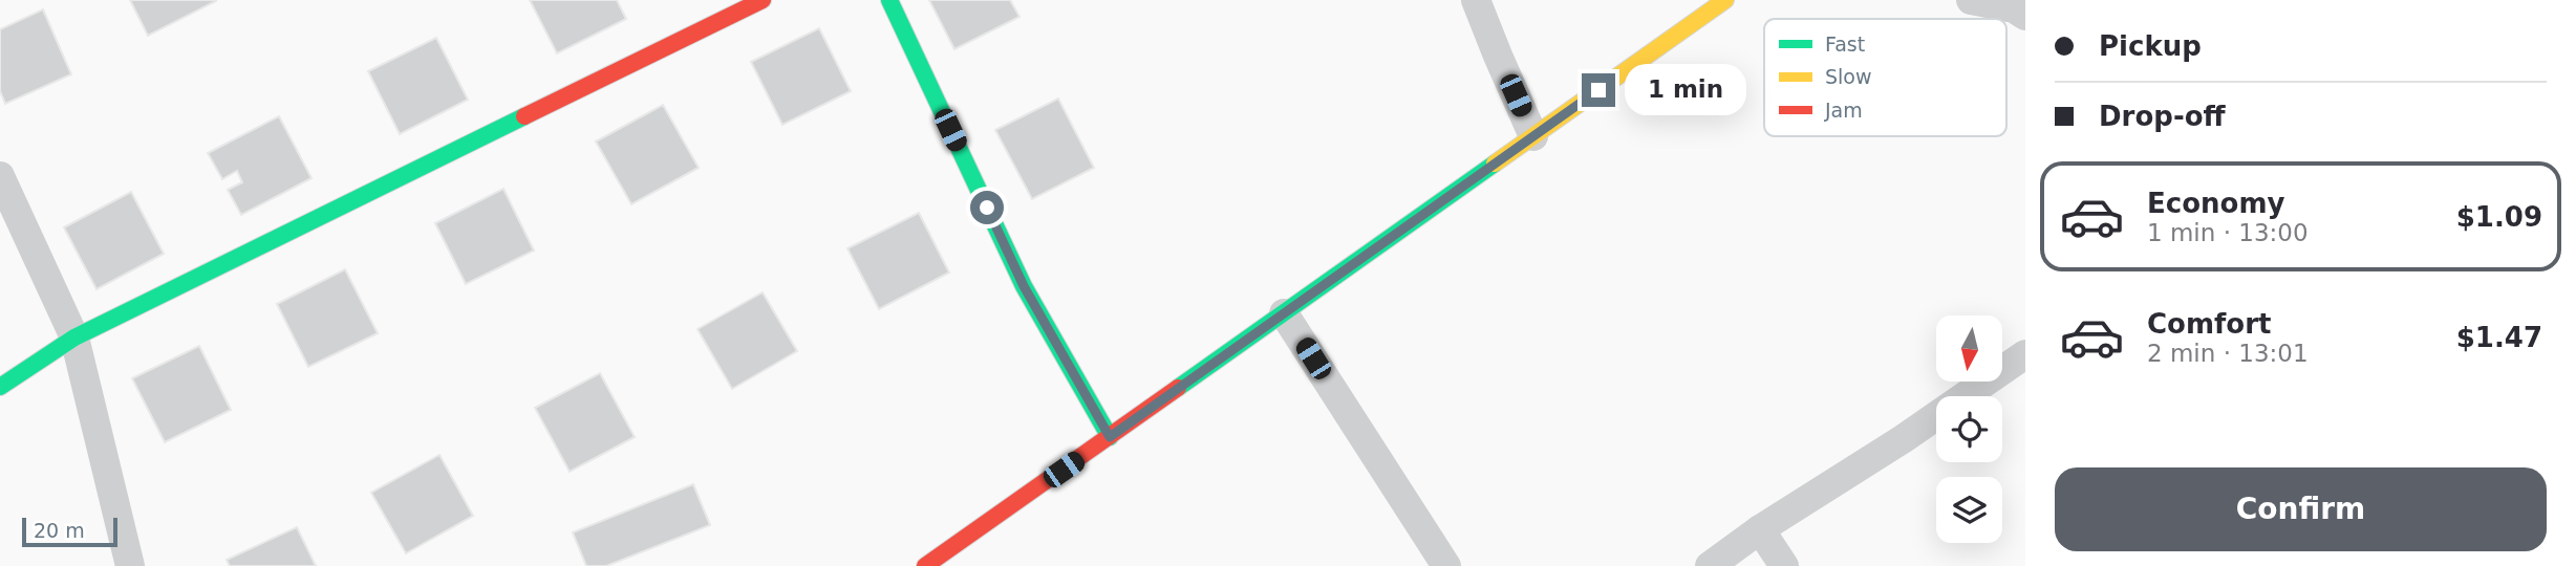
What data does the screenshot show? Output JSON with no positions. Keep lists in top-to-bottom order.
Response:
{
  "legend": ["Fast", "Slow", "Jam"],
  "scale_bar": "20 m",
  "north": "bottom",
  "page": {
    "banner": ["Pickup", "Drop-off"],
    "bubble": "1 min",
    "list": [
      {
        "name": "Economy",
        "note": "1 min · 13:00",
        "value": "$1.09"
      },
      {
        "name": "Comfort",
        "note": "2 min · 13:01",
        "value": "$1.47"
      }
    ],
    "buttons": "Confirm",
    "scale": "20 m"
  }
}
